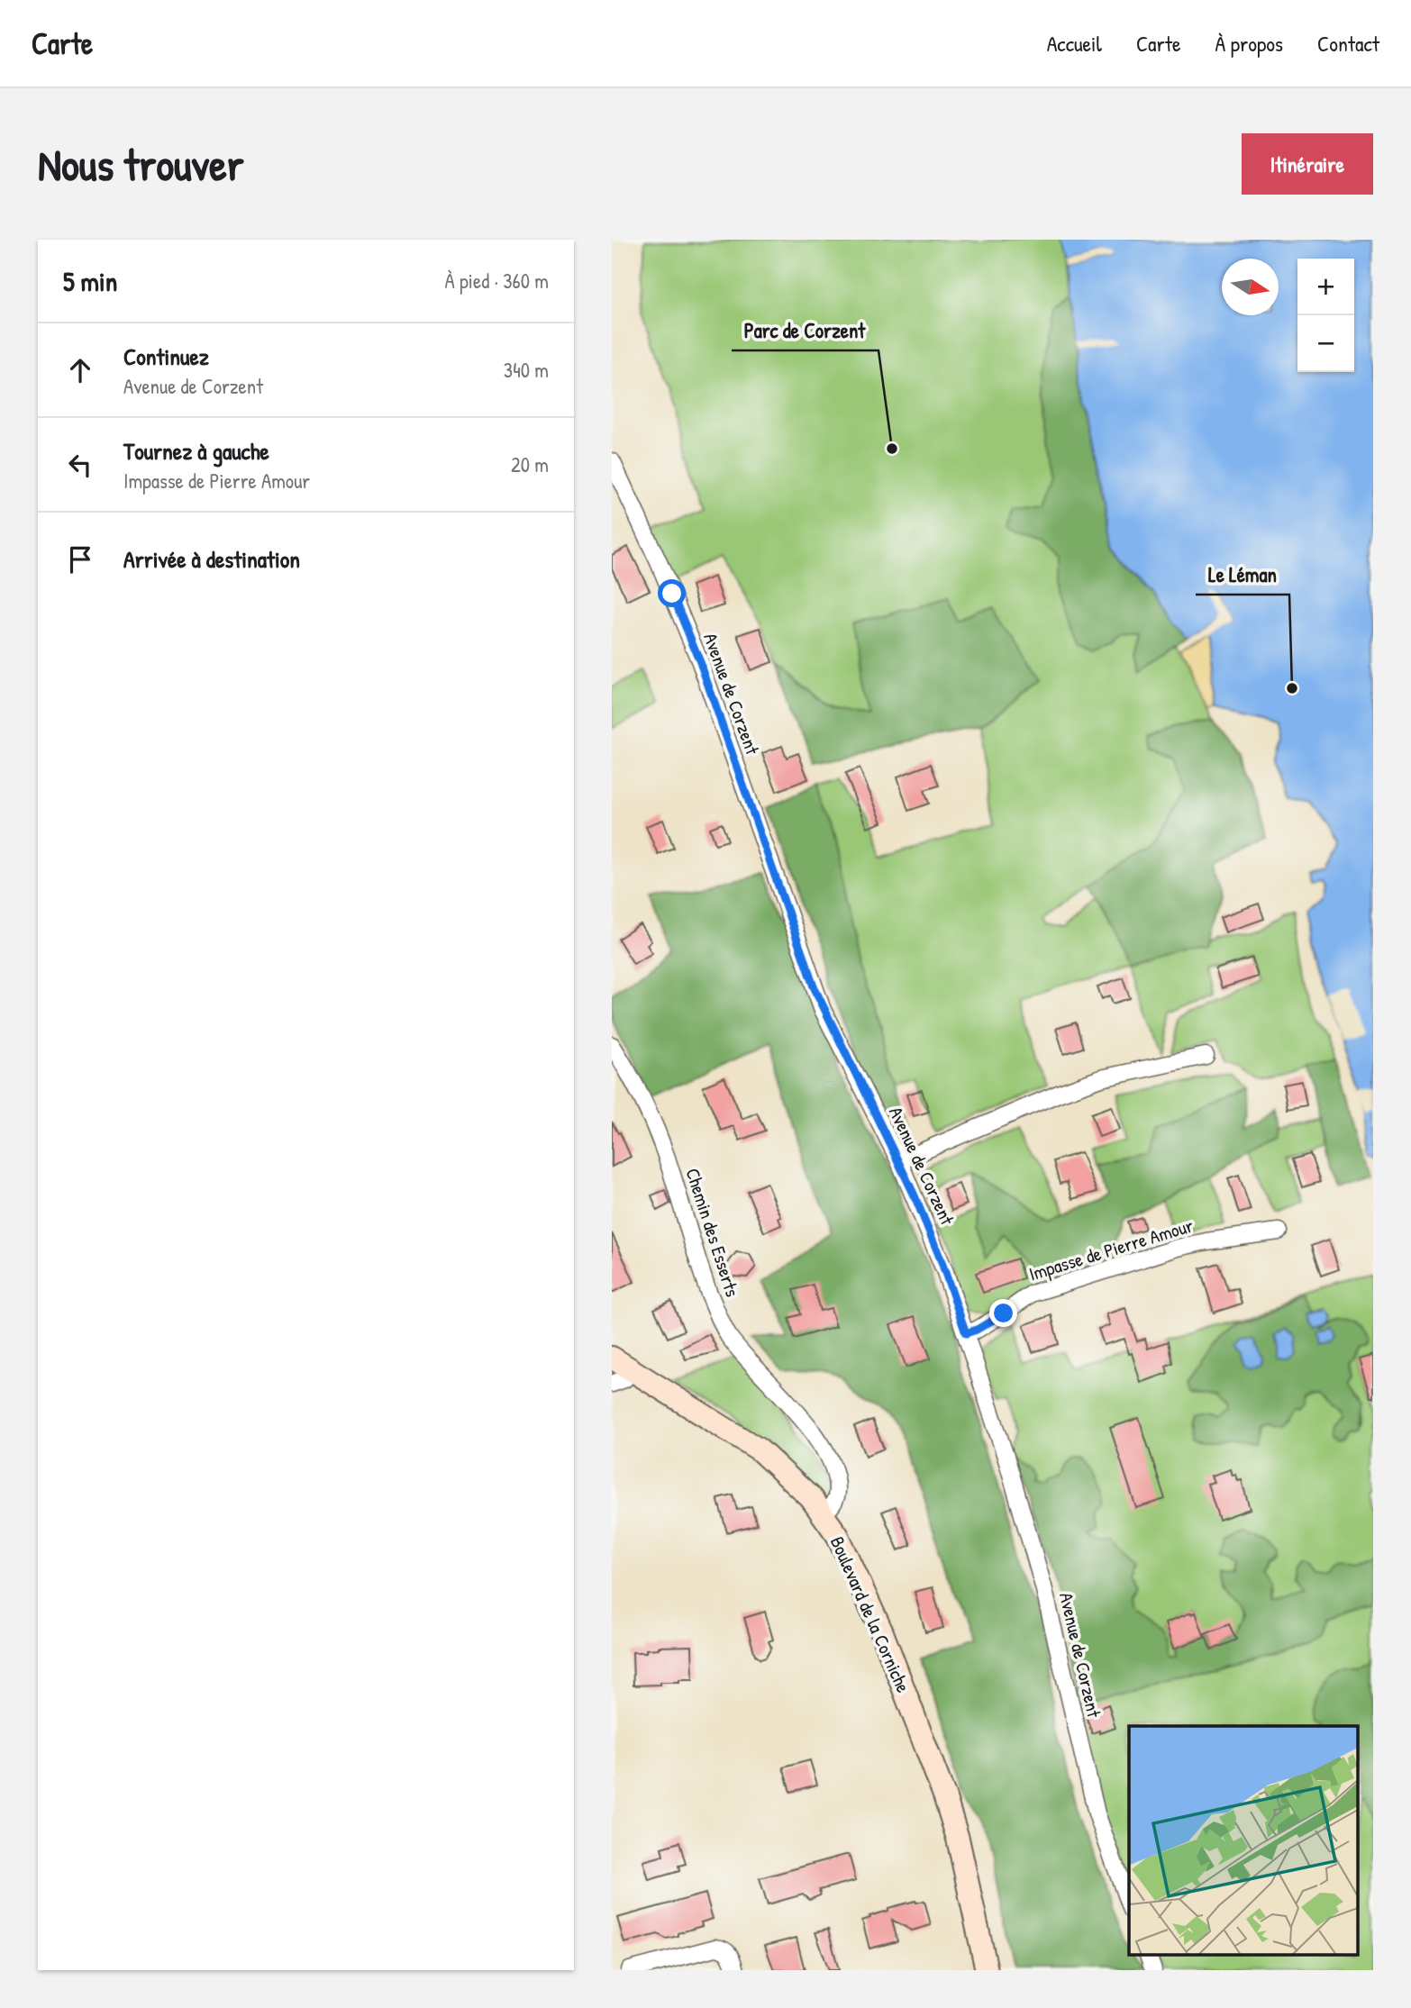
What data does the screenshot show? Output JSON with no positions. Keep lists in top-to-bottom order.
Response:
{
  "streets": {
    "street": [
      "Avenue de Corzent",
      "Chemin des Esserts",
      "Impasse de Pierre Amour",
      "Boulevard de la Corniche"
    ]
  },
  "crossings": [
    ["Avenue de Corzent", "Impasse de Pierre Amour"],
    ["Chemin des Esserts", "Boulevard de la Corniche"]
  ],
  "places": ["Parc de Corzent", "Le Léman"],
  "north": "right",
  "page": {
    "header": "Carte",
    "nav": [
      "Accueil",
      "Carte",
      "À propos",
      "Contact"
    ],
    "buttons": "Itinéraire",
    "title": "Nous trouver",
    "heading": ["5 min", "À pied · 360 m"],
    "map_buttons": ["+", "−"],
    "list": [
      ["Continuez", "Avenue de Corzent", "340 m"],
      ["Tournez à gauche", "Impasse de Pierre Amour", "20 m"],
      "Arrivée à destination"
    ]
  }
}
